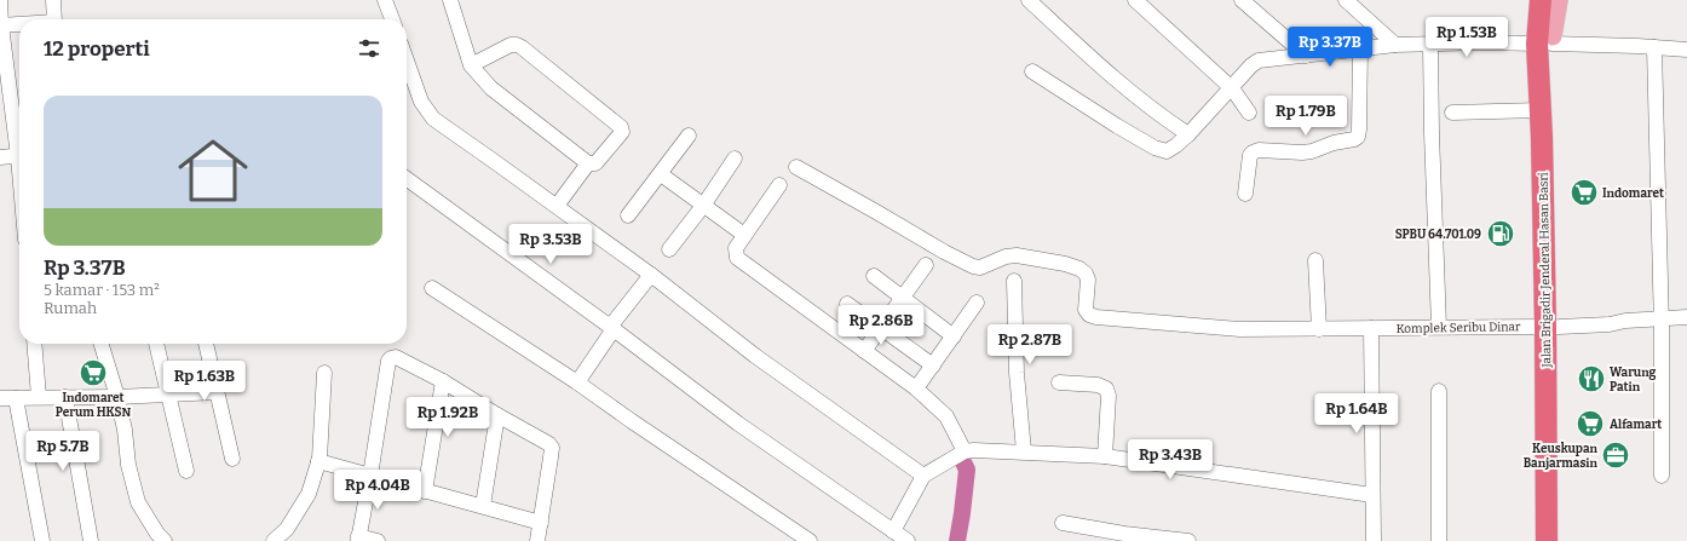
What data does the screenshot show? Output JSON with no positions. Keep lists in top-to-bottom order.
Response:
{
  "streets": {
    "highway": ["Jalan Brigadir Jenderal Hasan Basri"],
    "street": ["Komplek Seribu Dinar"]
  },
  "crossings": [
    ["Jalan Brigadir Jenderal Hasan Basri", "Komplek Seribu Dinar"]
  ],
  "places": {
    "supermarket": ["Indomaret", "Indomaret Perum HKSN", "Alfamart"],
    "fuel station": ["SPBU 64.701.09"],
    "restaurant": ["Warung Patin"],
    "office": ["Keuskupan Banjarmasin"]
  },
  "page": {
    "price": [
      "Rp 1.53B",
      "Rp 3.37B",
      "Rp 1.79B",
      "Rp 3.53B",
      "Rp 2.86B",
      "Rp 2.87B",
      "Rp 1.63B",
      "Rp 1.64B",
      "Rp 1.92B",
      "Rp 5.7B",
      "Rp 3.43B",
      "Rp 4.04B"
    ],
    "heading": "12 properti",
    "list": [
      {
        "name": "Rp 3.37B",
        "note": "5 kamar · 153 m² · Rumah"
      }
    ]
  }
}
